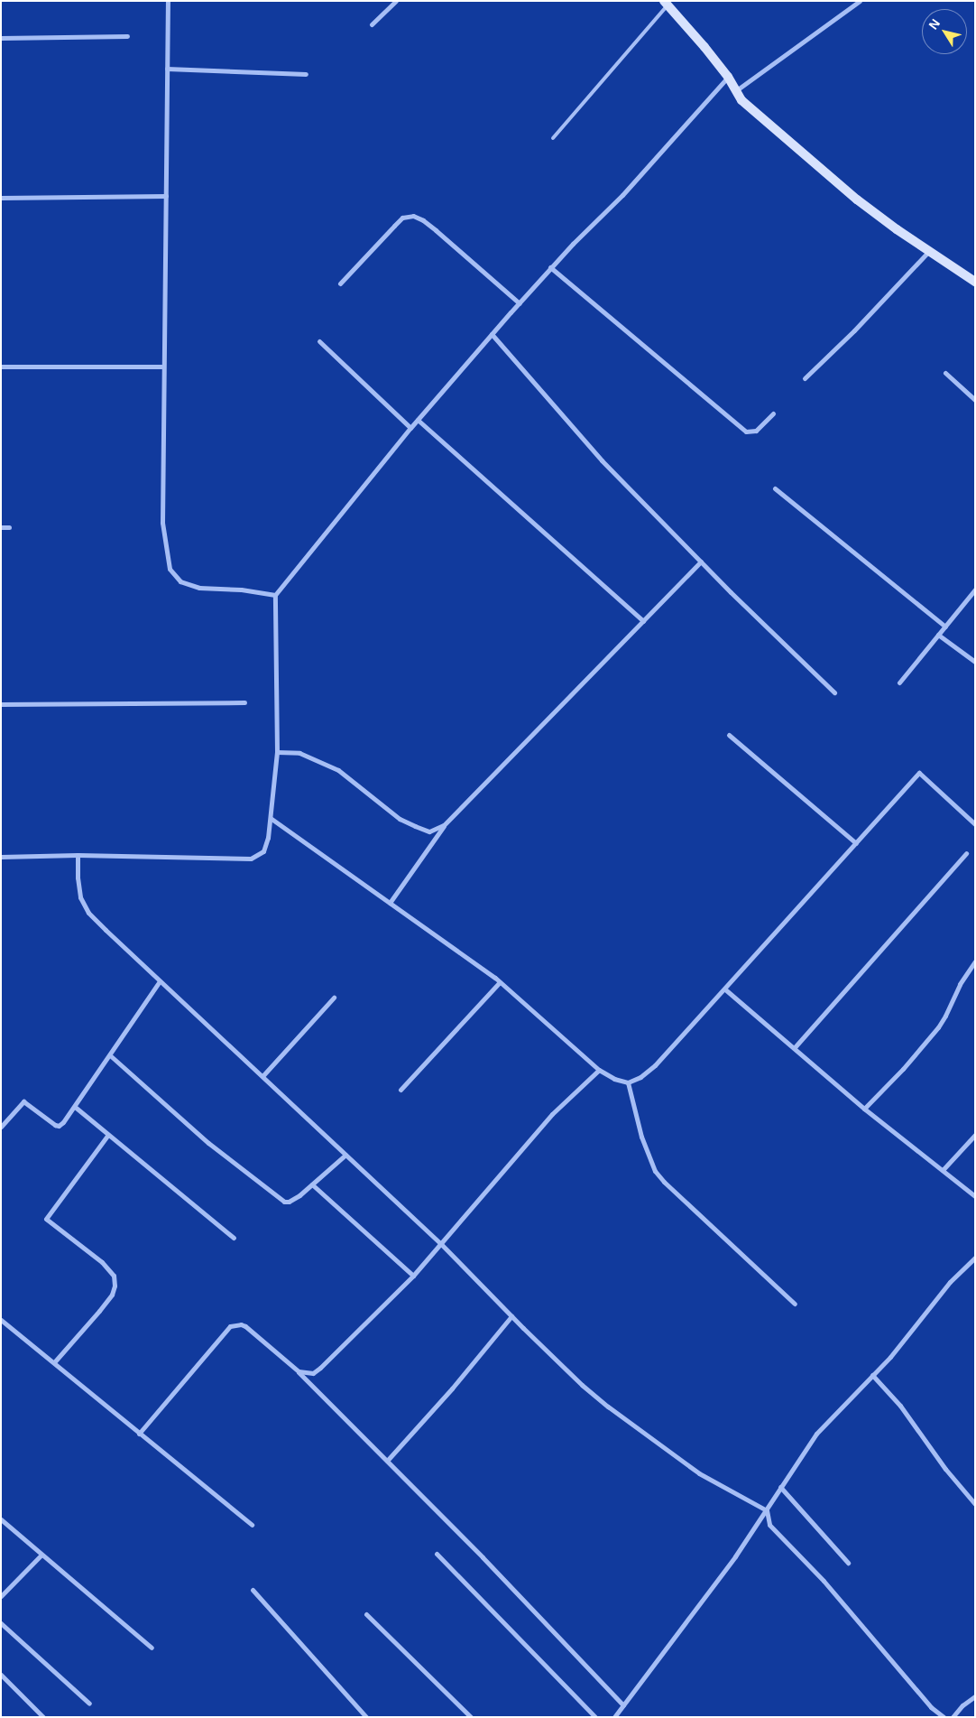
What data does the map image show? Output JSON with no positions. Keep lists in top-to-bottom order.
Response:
{
  "north": "top left"
}
